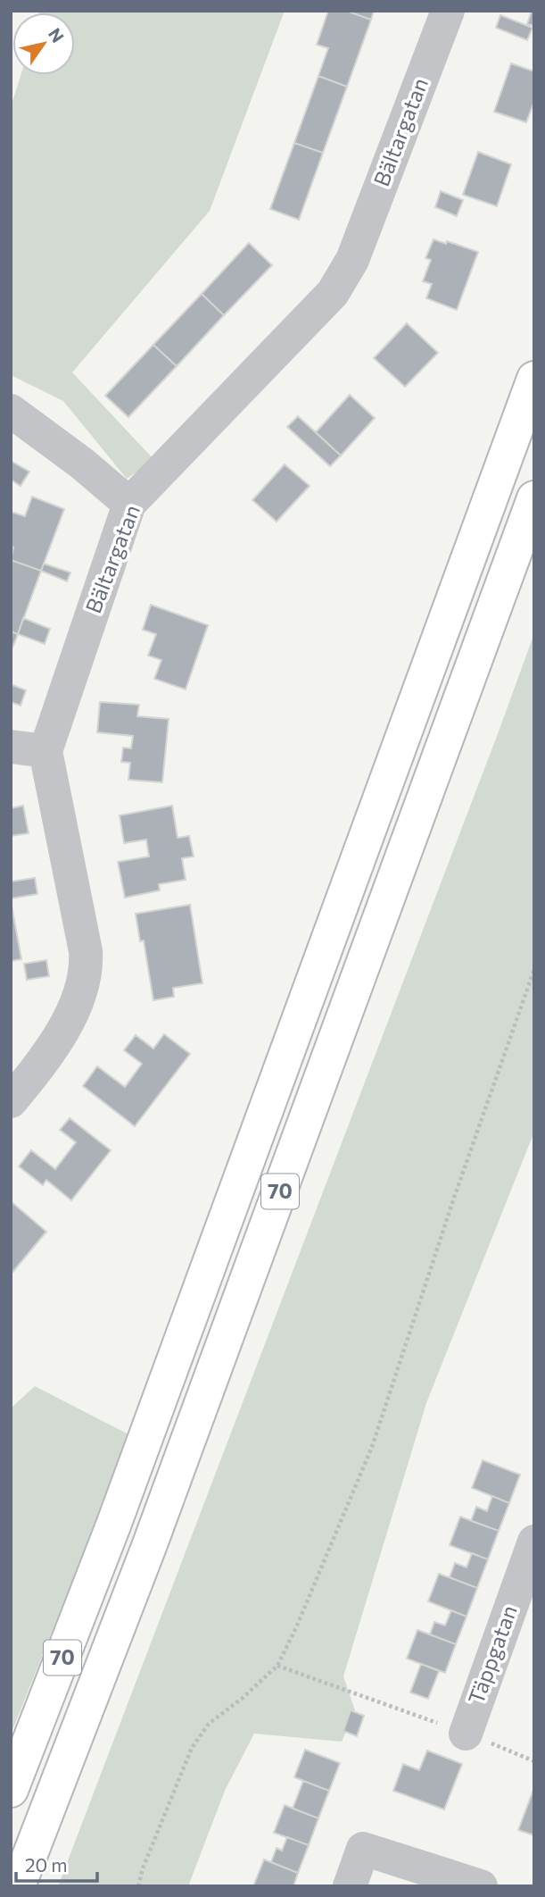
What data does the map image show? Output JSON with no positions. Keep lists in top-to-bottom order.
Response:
{
  "streets": {
    "highway": ["70"],
    "street": ["Bältargatan", "Täppgatan"]
  },
  "scale_bar": "20 m",
  "north": "top right"
}
